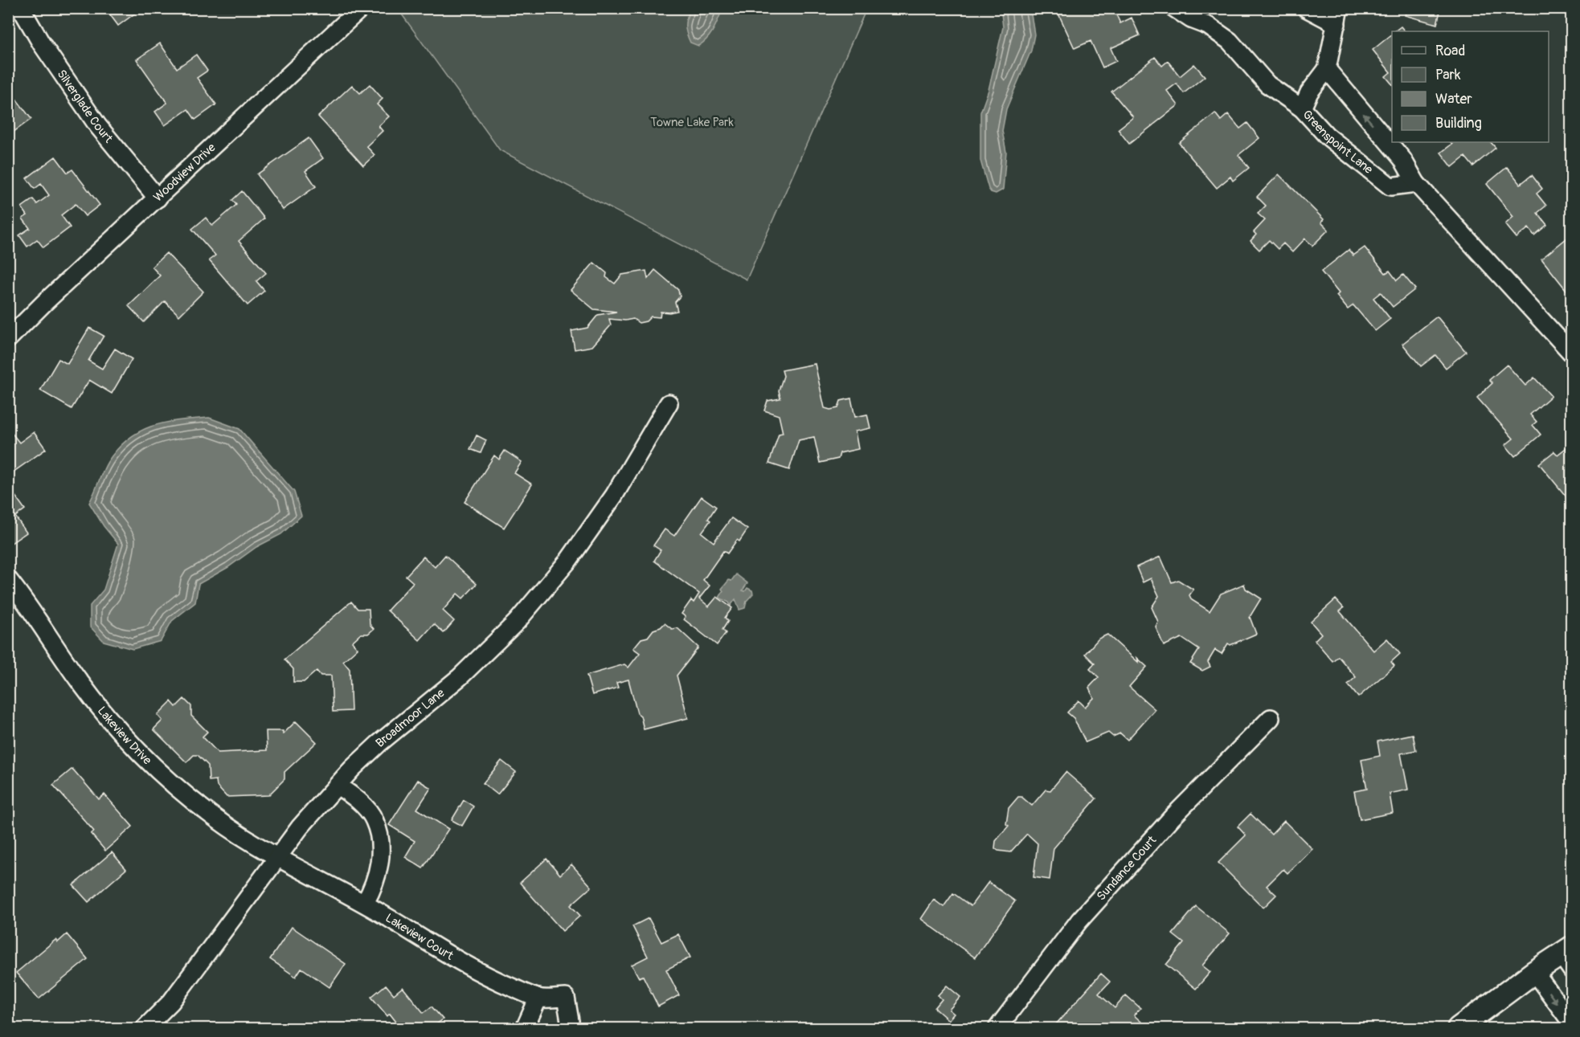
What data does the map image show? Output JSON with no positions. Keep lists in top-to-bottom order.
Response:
{
  "streets": {
    "street": [
      "Silverglade Court",
      "Greenspoint Lane",
      "Woodview Drive",
      "Broadmoor Lane",
      "Lakeview Drive",
      "Sundance Court",
      "Lakeview Court"
    ]
  },
  "crossings": [
    ["Silverglade Court", "Woodview Drive"],
    ["Broadmoor Lane", "Lakeview Drive"],
    ["Broadmoor Lane", "Lakeview Court"],
    ["Lakeview Drive", "Lakeview Court"]
  ],
  "parks": ["Towne Lake Park"],
  "legend": [
    "Road",
    "Park",
    "Water",
    "Building"
  ]
}
